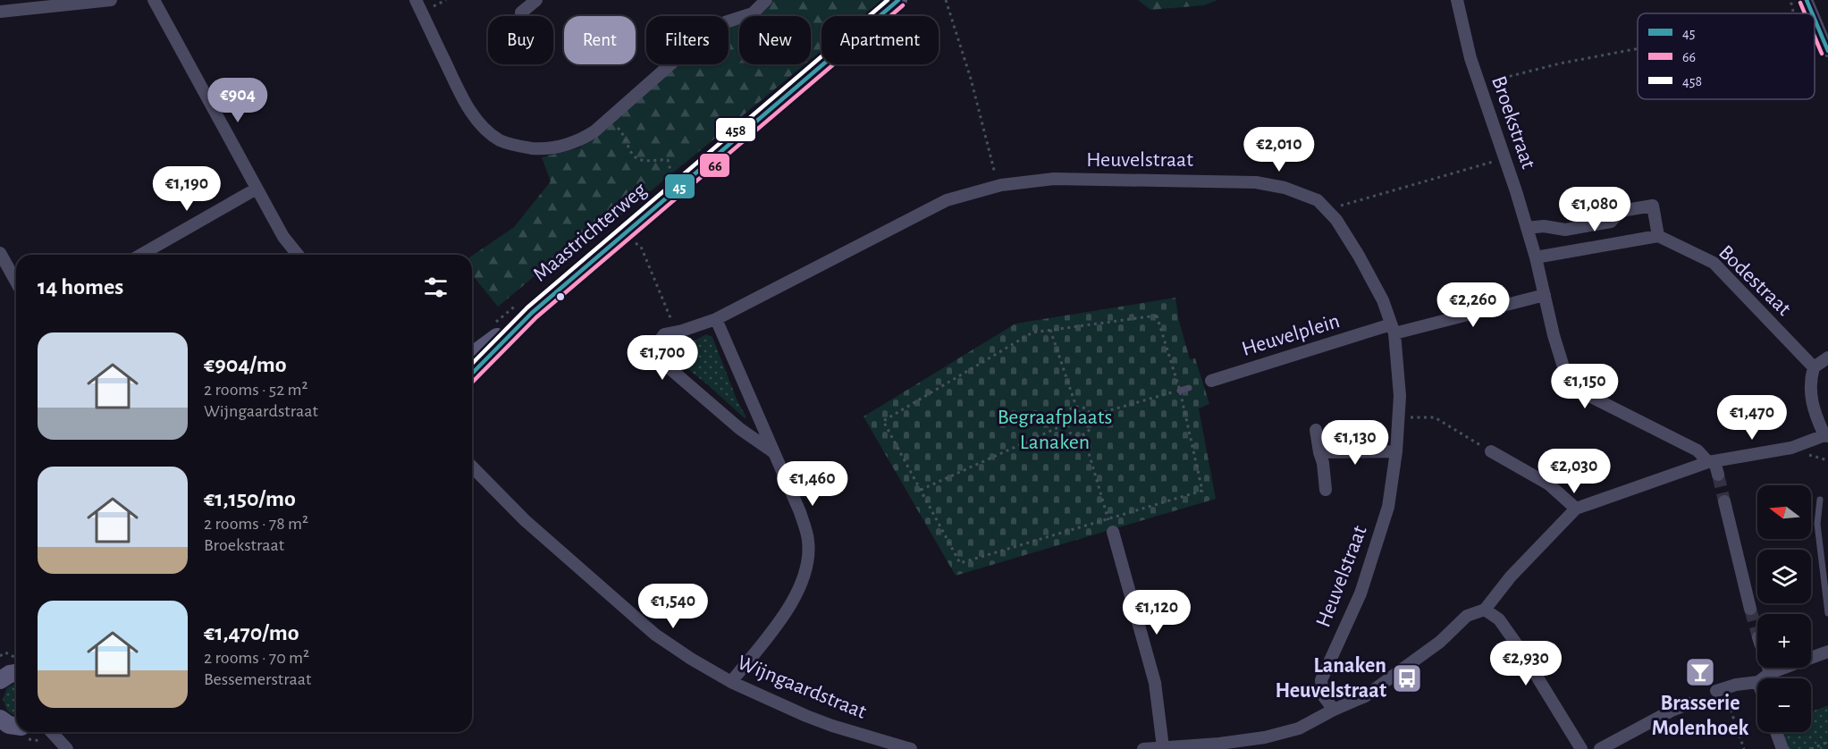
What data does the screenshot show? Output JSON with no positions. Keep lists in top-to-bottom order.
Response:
{
  "streets": {
    "main road": ["Maastrichterweg"],
    "street": [
      "Broekstraat",
      "Heuvelstraat",
      "Bodestraat",
      "Heuvelplein",
      "Wijngaardstraat"
    ]
  },
  "crossings": [
    ["Broekstraat", "Heuvelplein"],
    ["Heuvelstraat", "Heuvelplein"]
  ],
  "parks": ["Begraafplaats Lanaken"],
  "places": {
    "bar": ["Brasserie Molenhoek"],
    "bus stop": ["Lanaken Heuvelstraat"]
  },
  "lines": ["transit line 45", "transit line 458", "transit line 66"],
  "legend": ["45", "66", "458"],
  "north": "left",
  "page": {
    "chip": [
      "Buy",
      "Rent",
      "Filters",
      "New",
      "Apartment"
    ],
    "price": [
      "€904",
      "€2,010",
      "€1,190",
      "€1,080",
      "€2,260",
      "€1,700",
      "€1,150",
      "€1,470",
      "€1,130",
      "€2,030",
      "€1,460",
      "€1,540",
      "€1,120",
      "€2,930"
    ],
    "heading": "14 homes",
    "list": [
      {
        "name": "€904/mo",
        "note": "2 rooms · 52 m² · Wijngaardstraat"
      },
      {
        "name": "€1,150/mo",
        "note": "2 rooms · 78 m² · Broekstraat"
      },
      {
        "name": "€1,470/mo",
        "note": "2 rooms · 70 m² · Bessemerstraat"
      }
    ],
    "map_buttons": ["+", "−"]
  }
}
